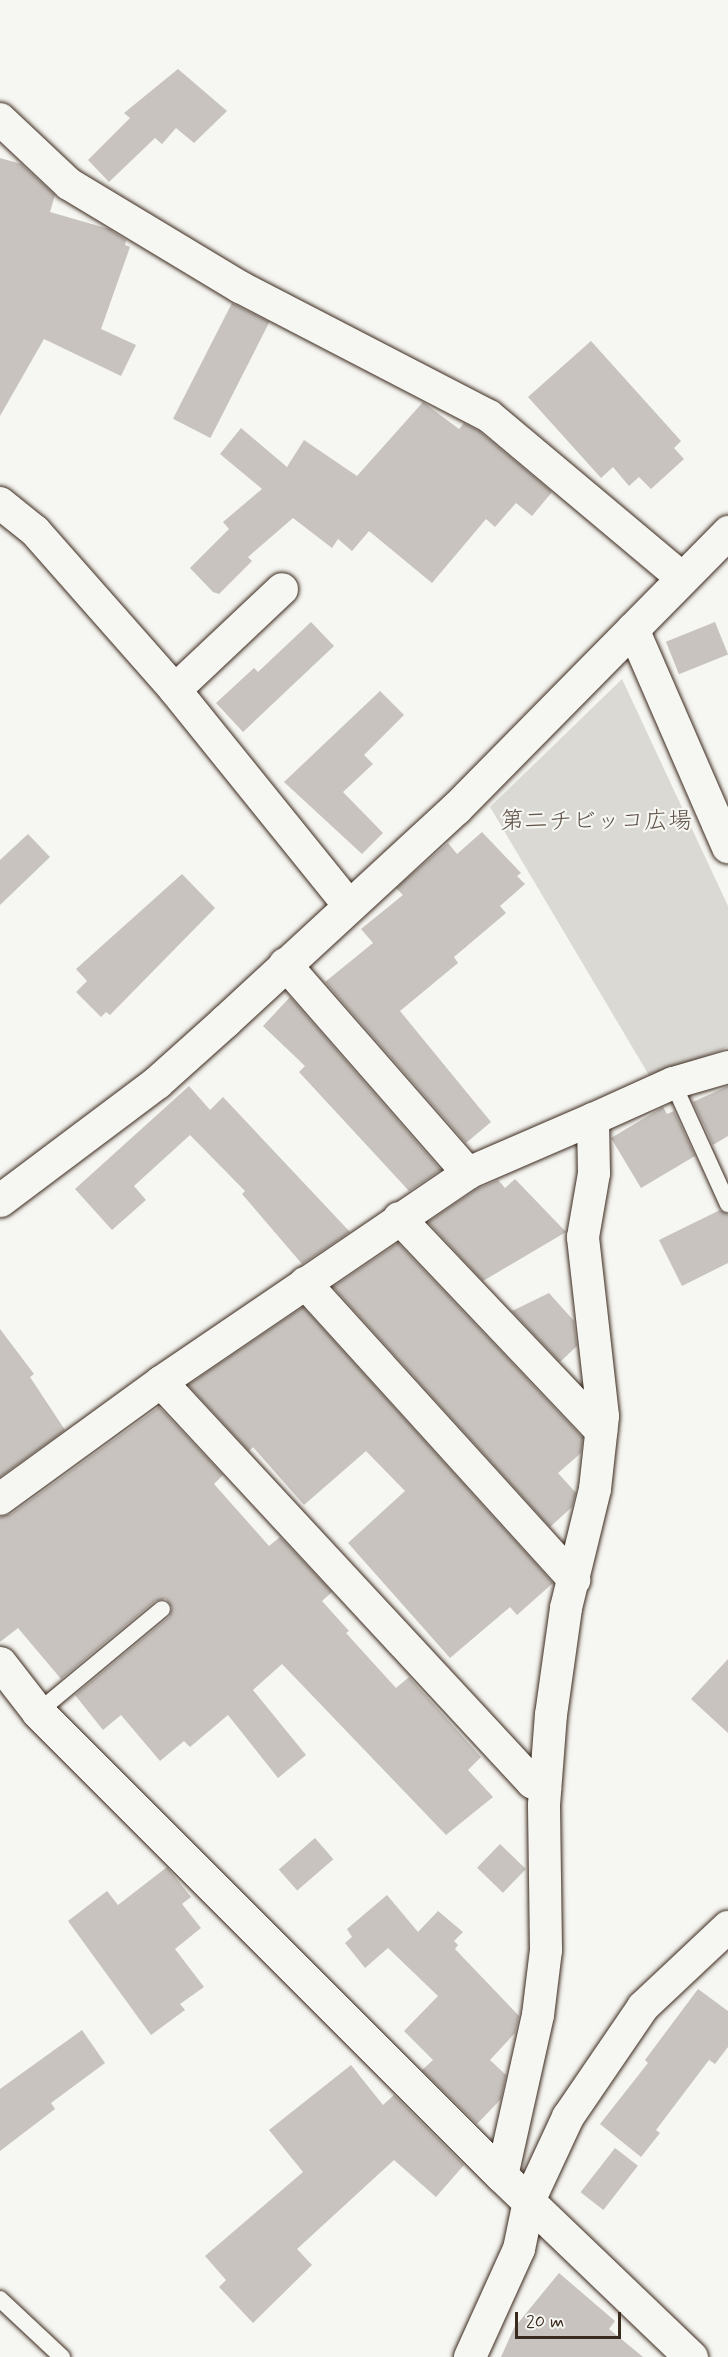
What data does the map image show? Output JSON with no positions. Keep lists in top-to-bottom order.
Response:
{
  "parks": ["第二チビッコ広場"],
  "scale_bar": "20 m"
}
